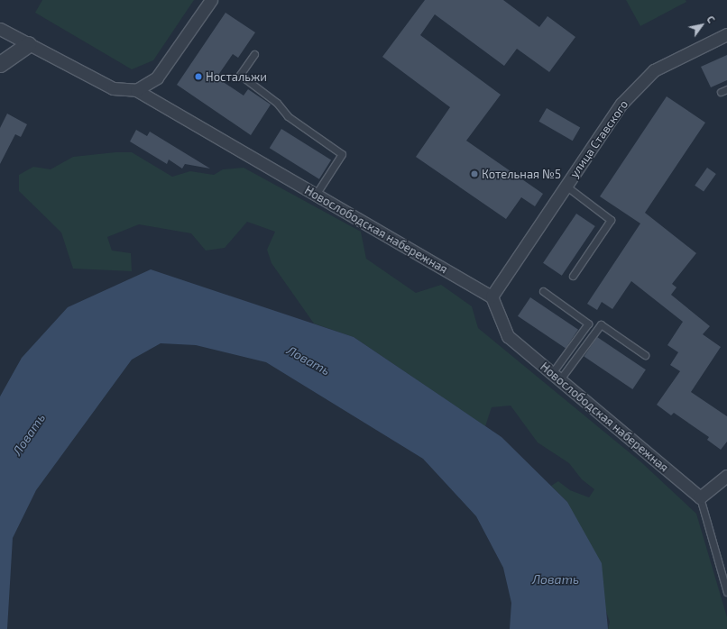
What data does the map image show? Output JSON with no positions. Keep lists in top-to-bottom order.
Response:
{
  "streets": {
    "street": ["улица Ставского", "Новослободская набережная"]
  },
  "crossings": [
    ["улица Ставского", "Новослободская набережная"]
  ],
  "water": ["Ловать"],
  "places": ["Ностальжи", "Котельная №5"],
  "north": "top right"
}
